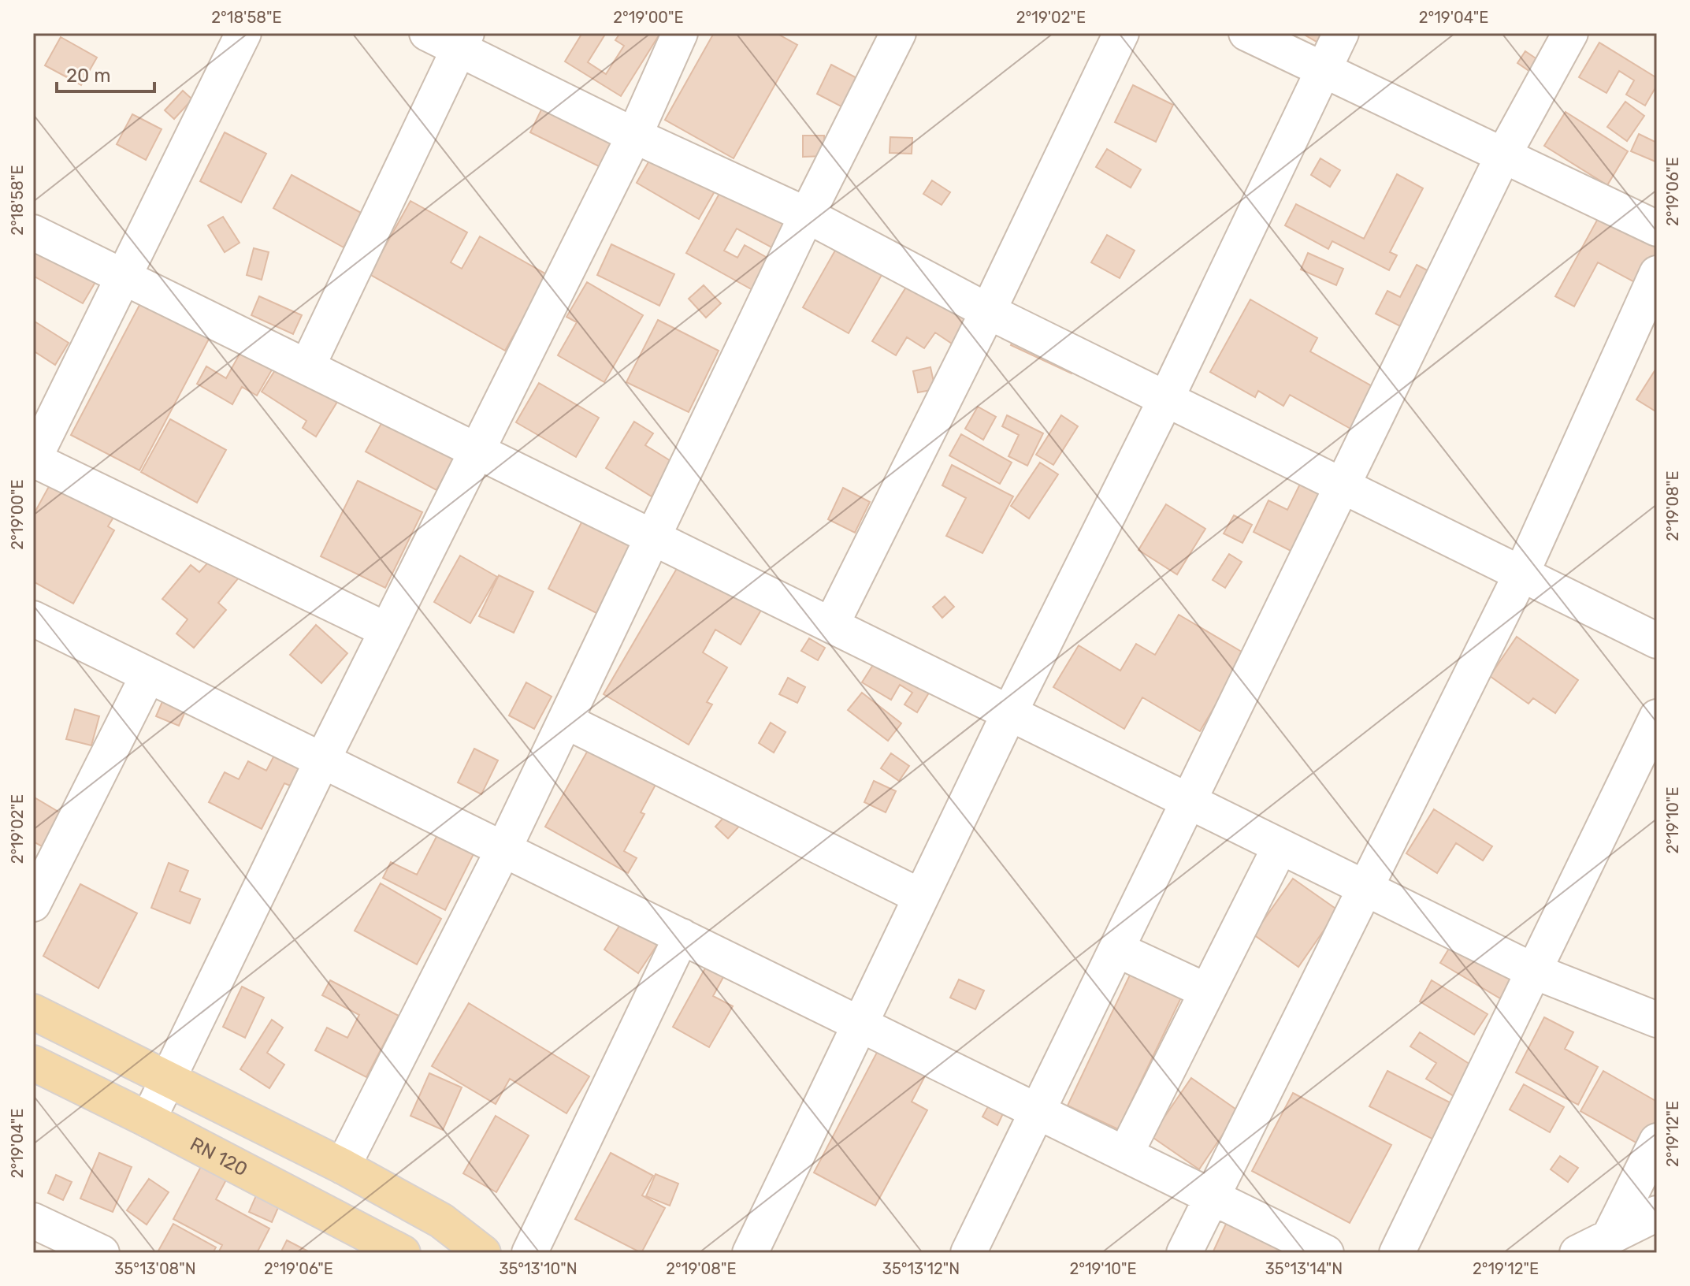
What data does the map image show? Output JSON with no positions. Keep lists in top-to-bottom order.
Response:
{
  "streets": {
    "main road": ["RN 120"]
  },
  "scale_bar": "20 m",
  "coordinates": [
    "2°18'58\"E",
    "2°19'00\"E",
    "2°19'02\"E",
    "2°19'04\"E",
    "2°19'06\"E",
    "2°19'08\"E",
    "2°19'10\"E",
    "2°19'12\"E",
    "35°13'08\"N",
    "35°13'10\"N",
    "35°13'12\"N",
    "35°13'14\"N"
  ]
}
